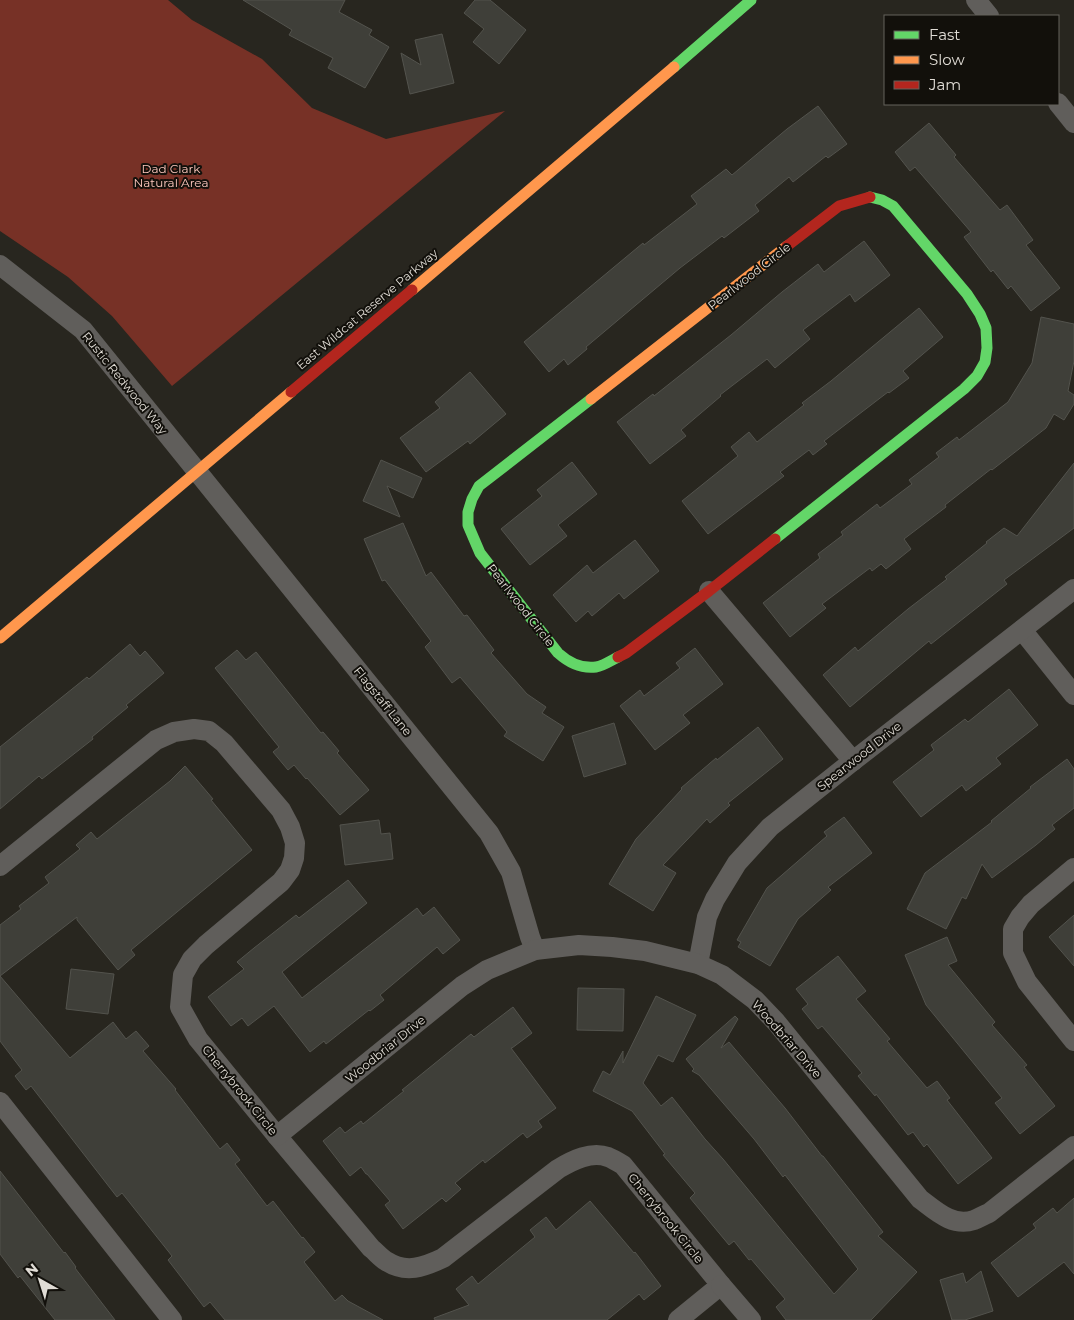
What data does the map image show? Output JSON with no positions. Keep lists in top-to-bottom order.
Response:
{
  "streets": {
    "street": [
      "Pearlwood Circle",
      "East Wildcat Reserve Parkway",
      "Rustic Redwood Way",
      "Flagstaff Lane",
      "Spearwood Drive",
      "Woodbriar Drive",
      "Cherrybrook Circle"
    ]
  },
  "crossings": [
    ["East Wildcat Reserve Parkway", "Rustic Redwood Way"],
    ["East Wildcat Reserve Parkway", "Flagstaff Lane"],
    ["Rustic Redwood Way", "Flagstaff Lane"],
    ["Flagstaff Lane", "Woodbriar Drive"],
    ["Spearwood Drive", "Woodbriar Drive"],
    ["Woodbriar Drive", "Cherrybrook Circle"]
  ],
  "parks": ["Dad Clark Natural Area"],
  "legend": ["Fast", "Slow", "Jam"],
  "north": "top left"
}
